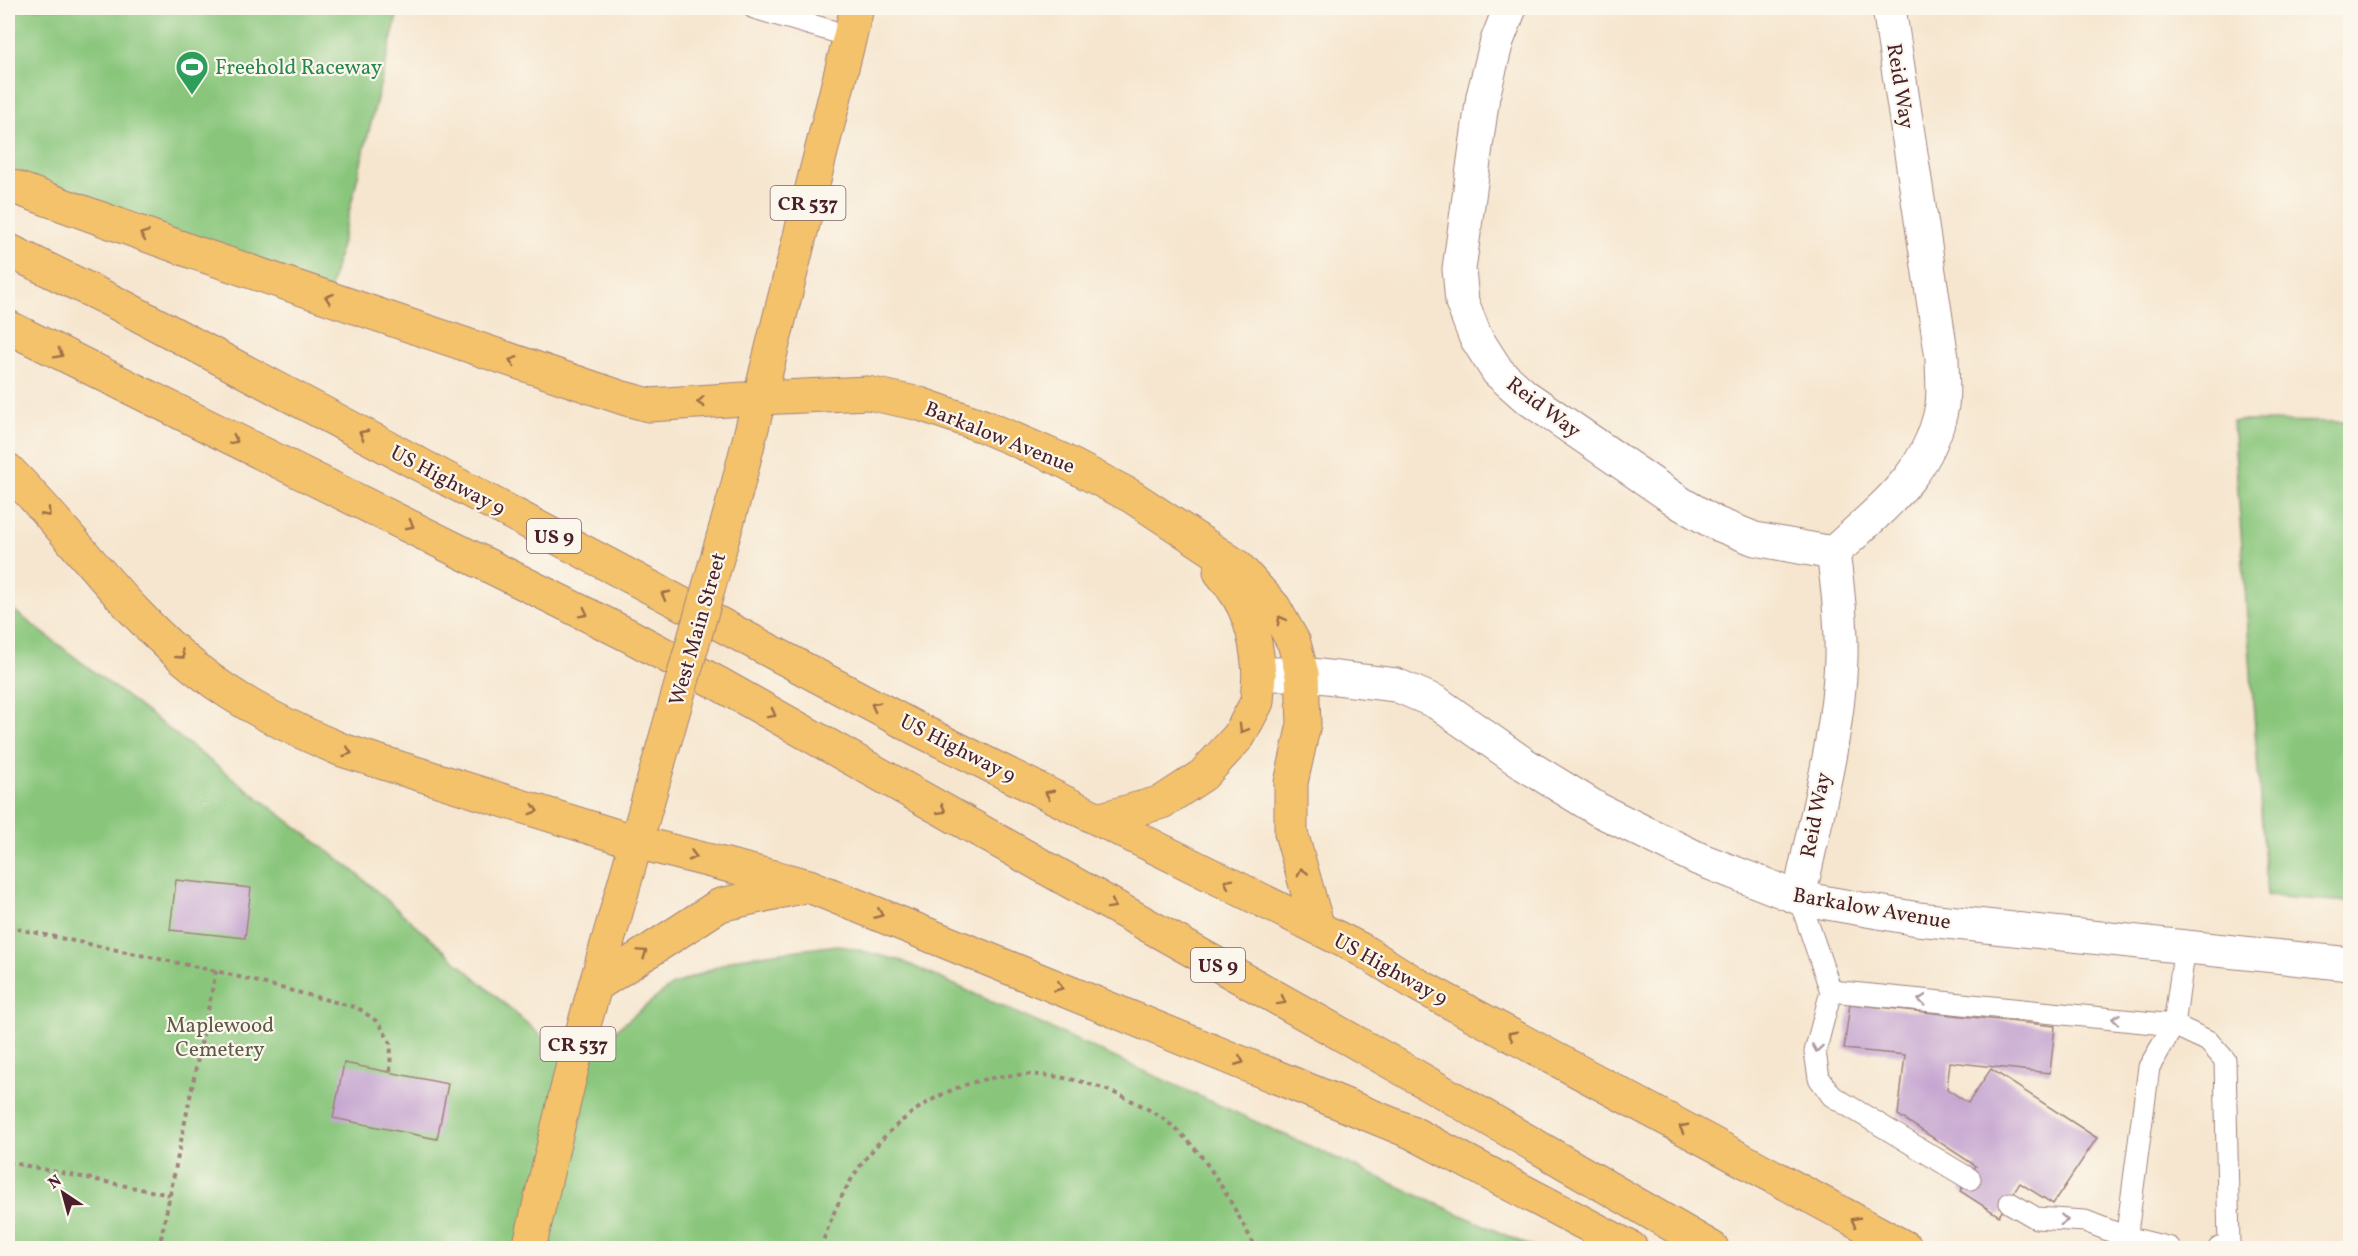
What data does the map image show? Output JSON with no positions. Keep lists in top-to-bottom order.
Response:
{
  "streets": {
    "main road": [
      "CR 537",
      "Barkalow Avenue",
      "US Highway 9",
      "US 9",
      "West Main Street"
    ],
    "street": ["Reid Way"]
  },
  "crossings": [
    ["Reid Way", "Barkalow Avenue"],
    ["Barkalow Avenue", "West Main Street"]
  ],
  "parks": ["Maplewood Cemetery"],
  "places": {
    "sports": ["Freehold Raceway"]
  },
  "north": "top left"
}
